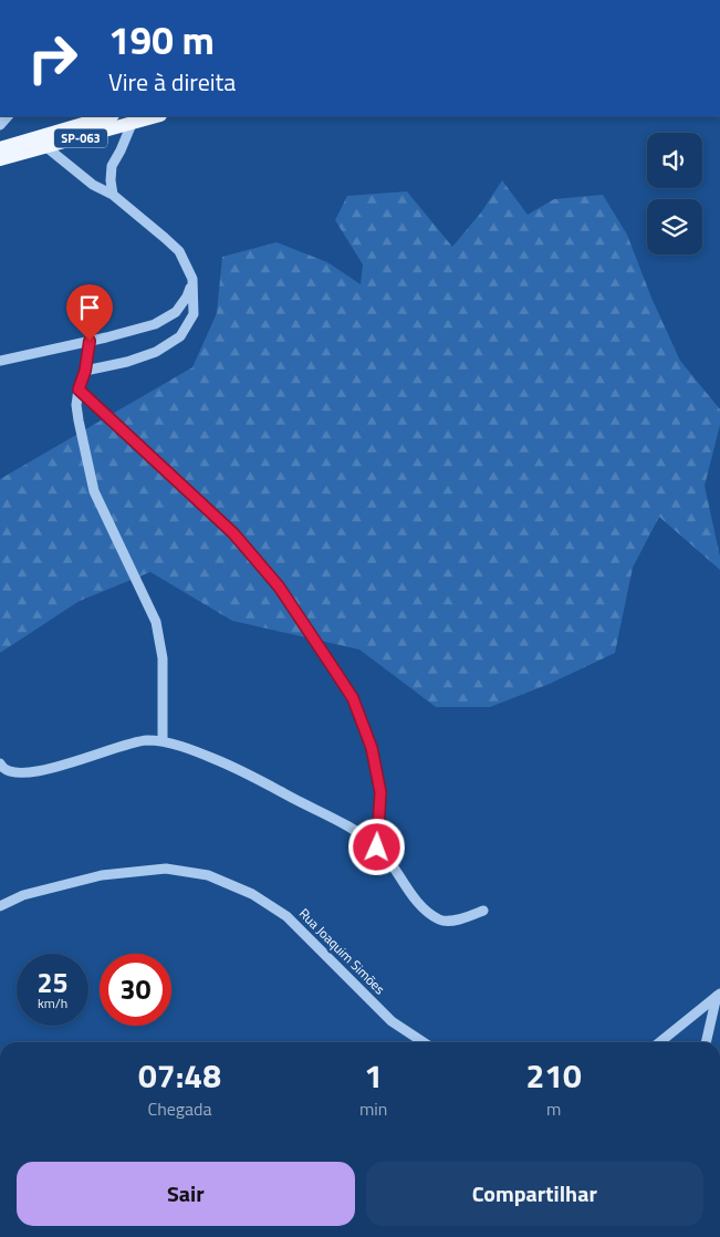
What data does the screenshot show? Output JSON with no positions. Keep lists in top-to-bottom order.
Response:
{
  "streets": {
    "main road": ["SP-063"],
    "street": ["Rua Joaquim Simões"]
  },
  "page": {
    "turn": ["190 m", "Vire à direita"],
    "speed": "25 km/h",
    "limit": "30",
    "eta": [
      "07:48",
      "Chegada",
      "1",
      "min",
      "210",
      "m"
    ],
    "buttons": ["Sair", "Compartilhar"]
  }
}
